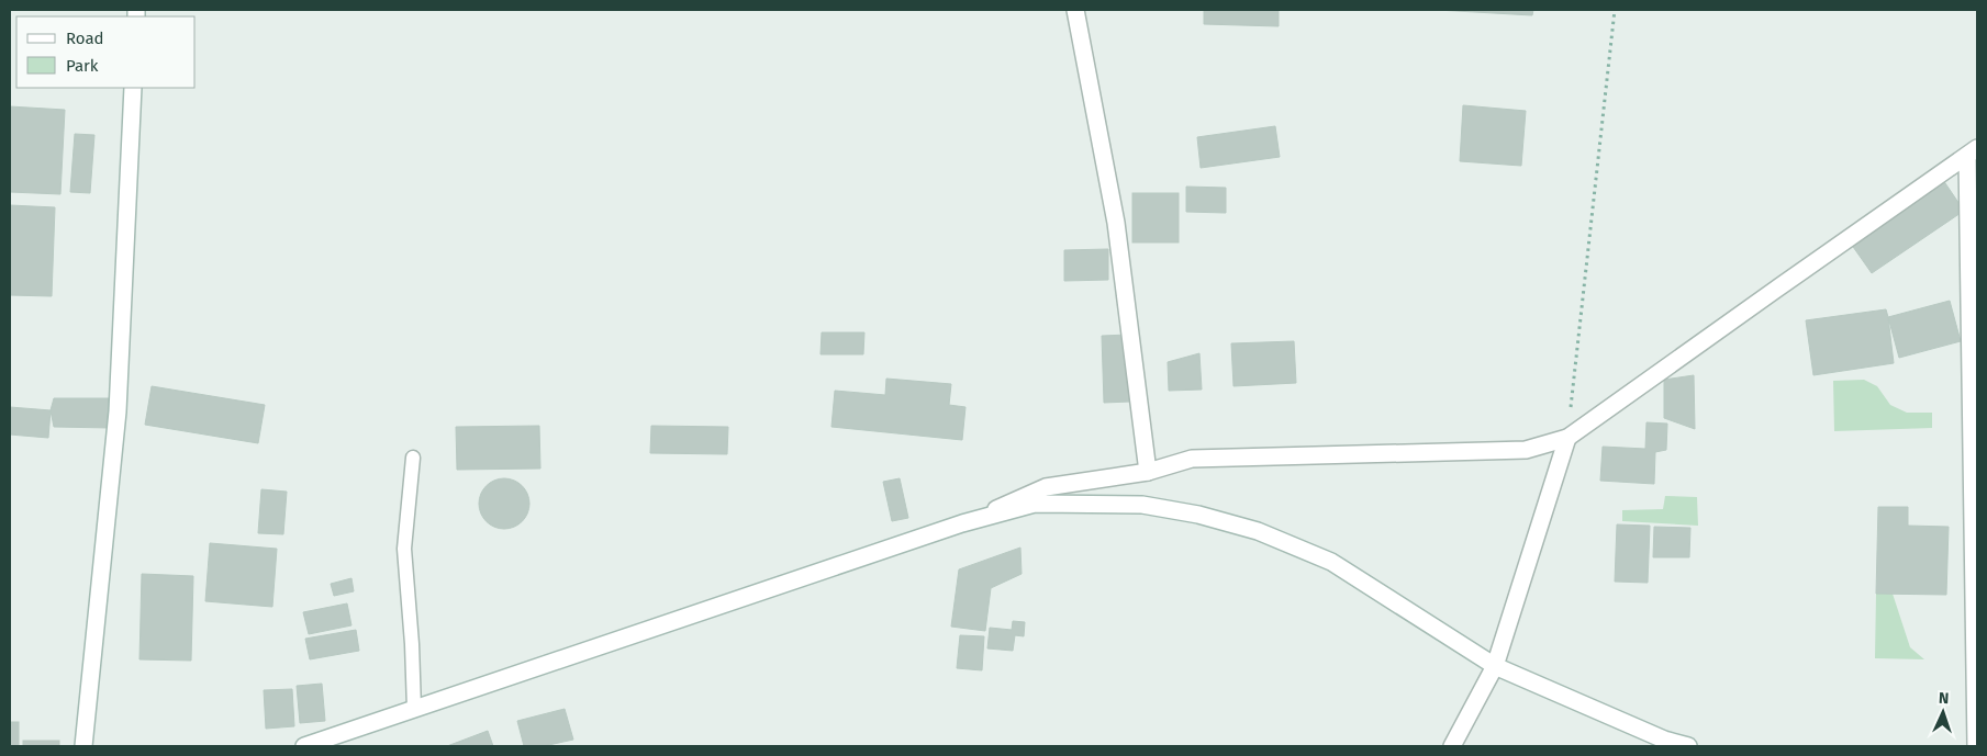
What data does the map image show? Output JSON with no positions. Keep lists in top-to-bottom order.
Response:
{
  "legend": ["Road", "Park"],
  "north": "top"
}
